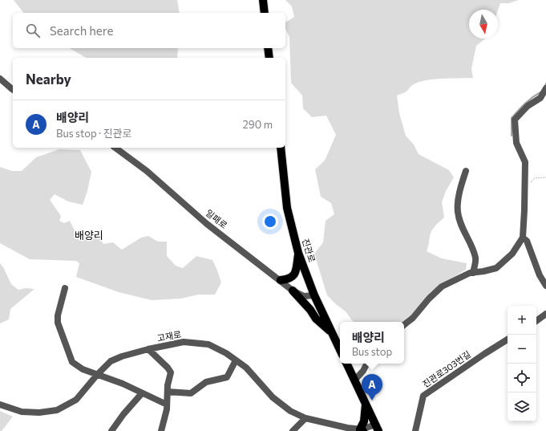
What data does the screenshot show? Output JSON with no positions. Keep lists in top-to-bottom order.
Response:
{
  "streets": {
    "main road": ["진관로"],
    "street": ["일패로", "고재로", "진관로303번길"]
  },
  "crossings": [
    ["일패로", "진관로"]
  ],
  "districts": ["배양리"],
  "north": "bottom",
  "page": {
    "search": "Search here",
    "heading": "Nearby",
    "list": [
      {
        "mark": "A",
        "name": "배양리",
        "note": "Bus stop · 진관로",
        "value": "290 m"
      }
    ],
    "map_buttons": ["+", "−"],
    "popup": ["배양리", "Bus stop"],
    "pins": "A"
  }
}
